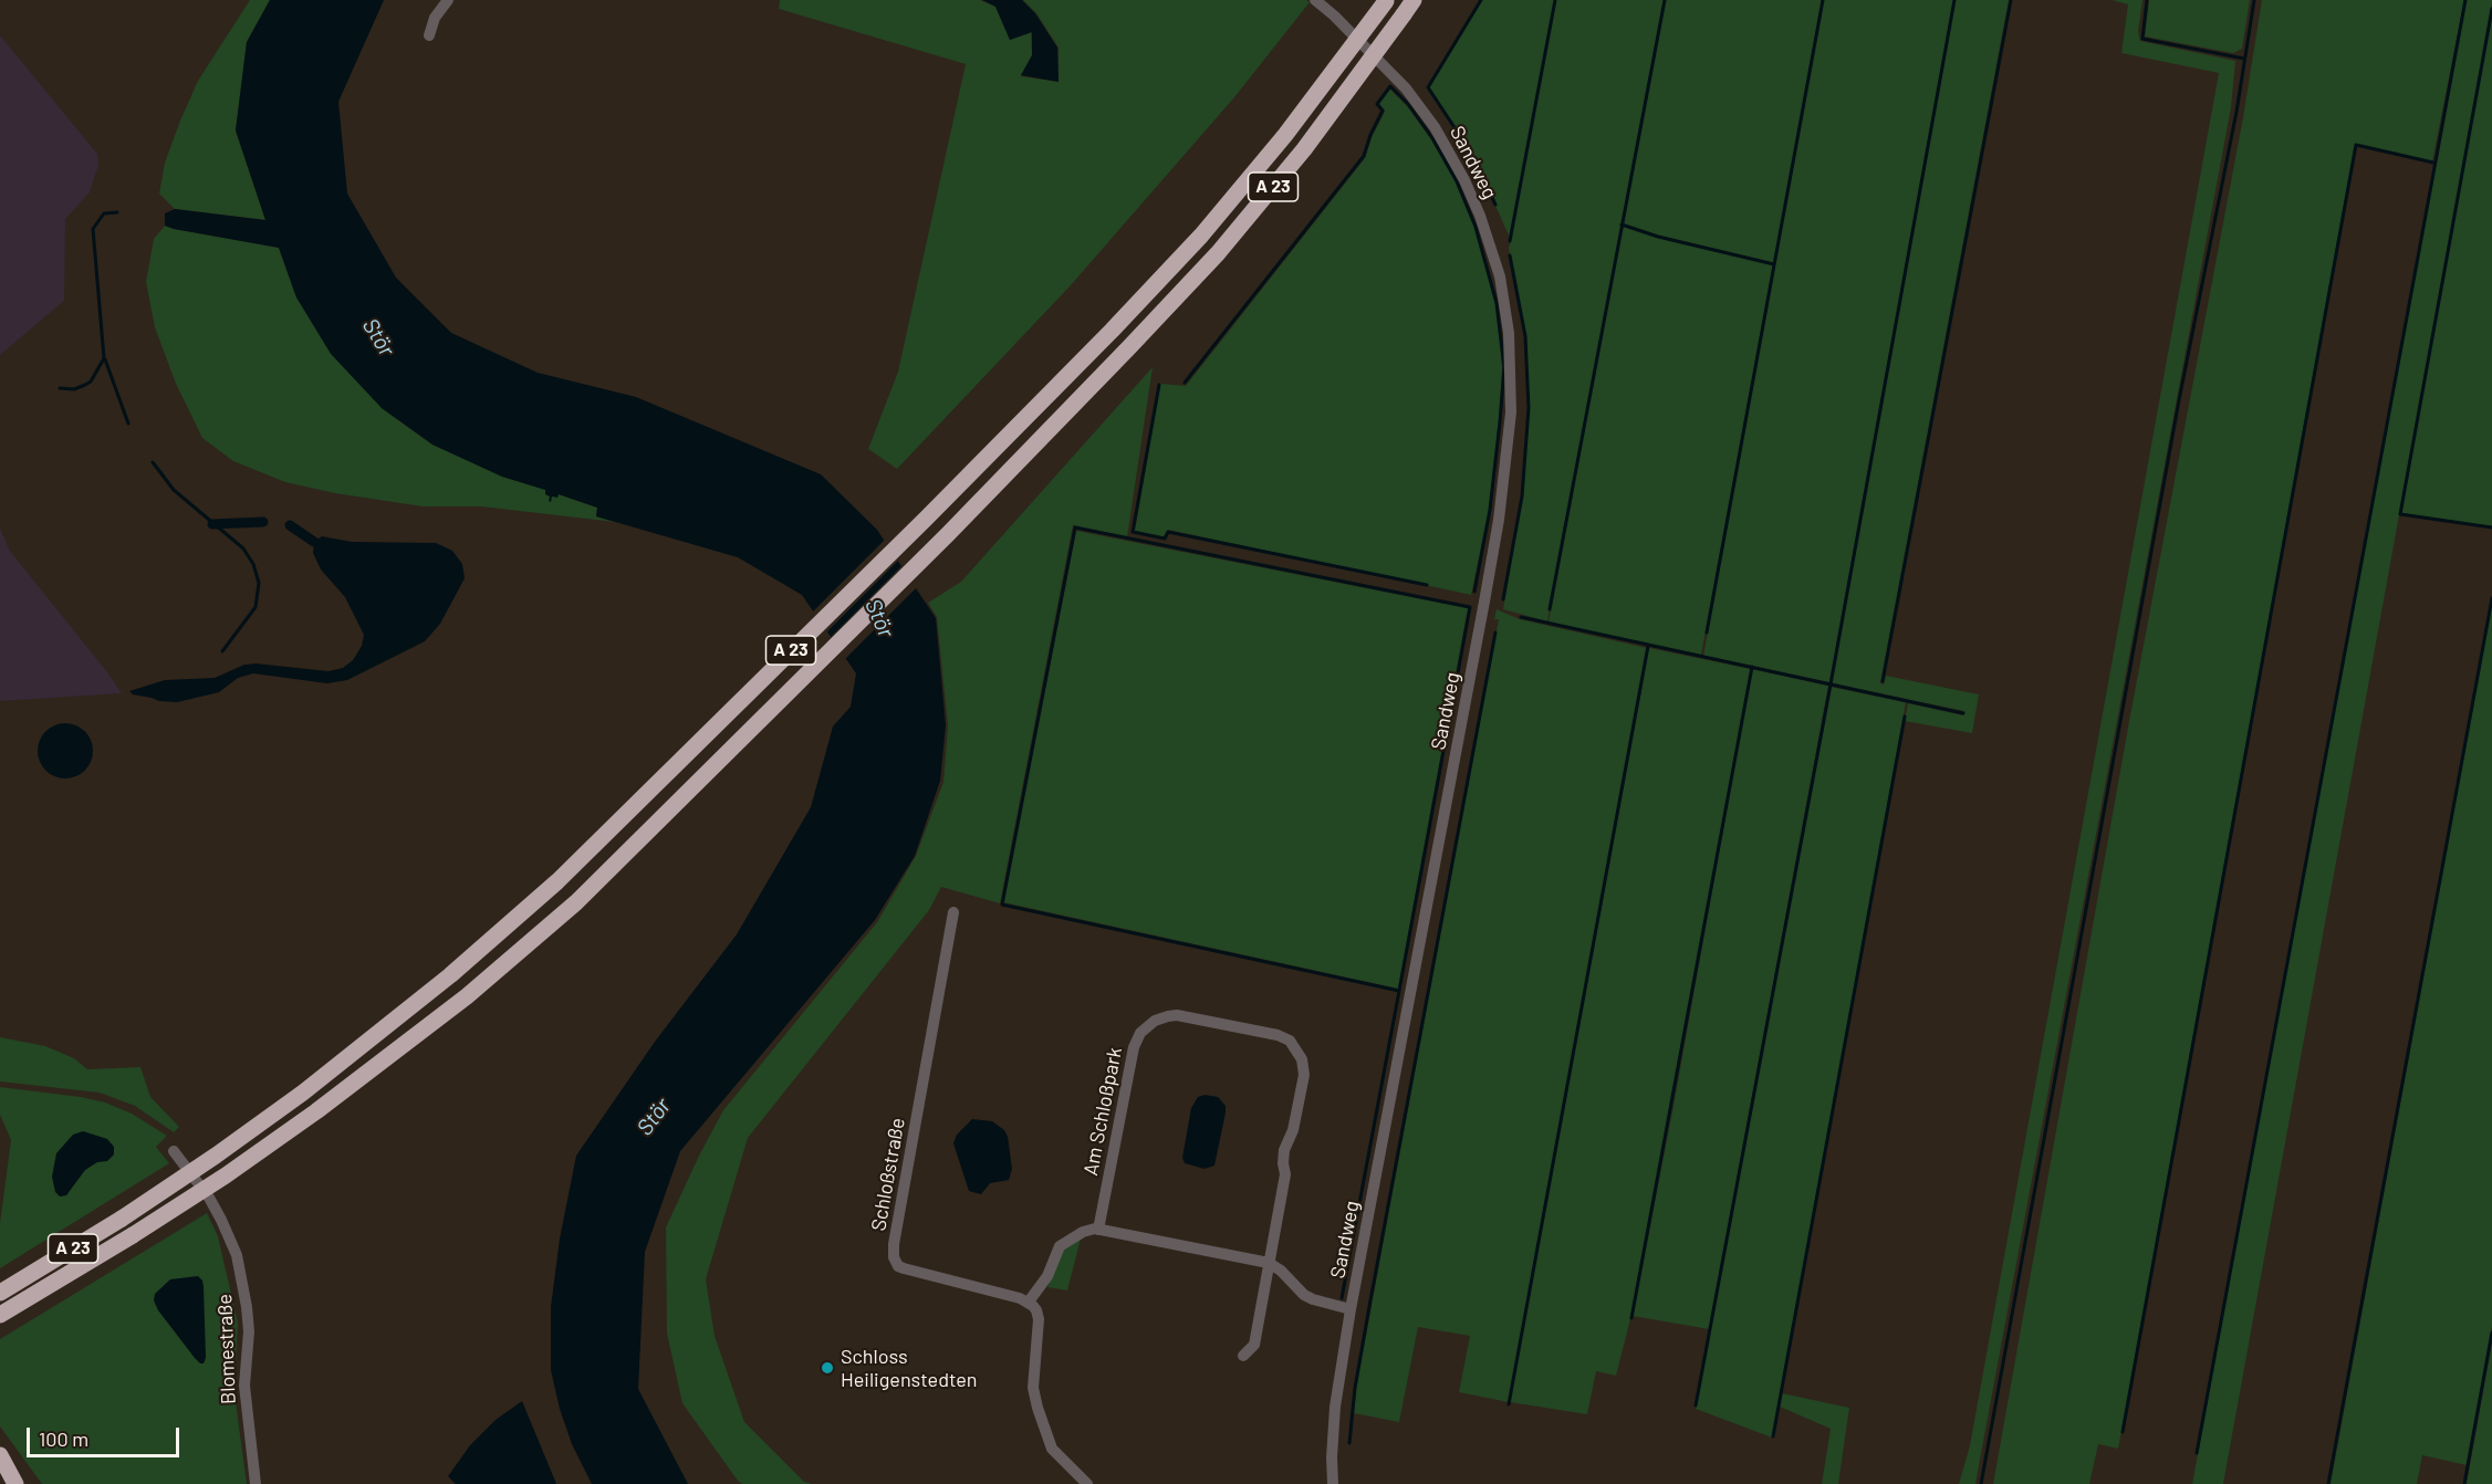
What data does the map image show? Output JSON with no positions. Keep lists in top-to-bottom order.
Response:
{
  "streets": {
    "highway": ["A 23"],
    "street": [
      "Sandweg",
      "Am Schloßpark",
      "Schloßstraße",
      "Blomestraße"
    ]
  },
  "water": ["Stör"],
  "places": ["Schloss Heiligenstedten"],
  "scale_bar": "100 m"
}
